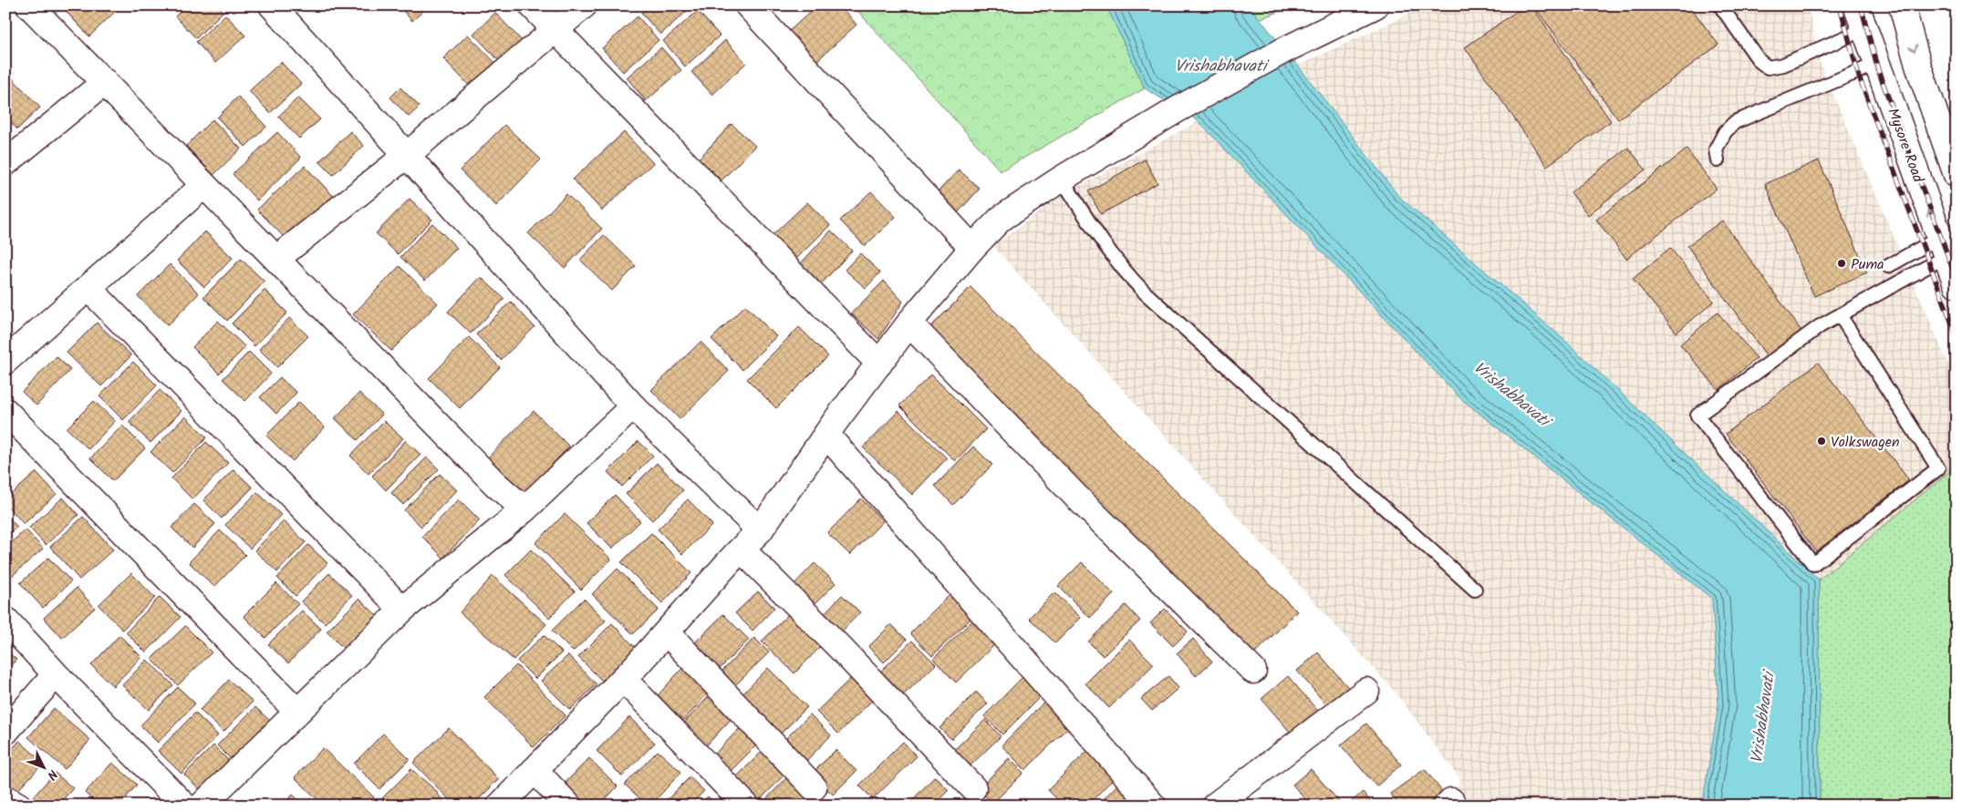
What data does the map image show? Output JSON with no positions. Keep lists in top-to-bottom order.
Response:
{
  "streets": {
    "main road": ["Mysore Road"]
  },
  "water": ["Vrishabhavati"],
  "places": ["Puma", "Volkswagen"],
  "north": "bottom right"
}
